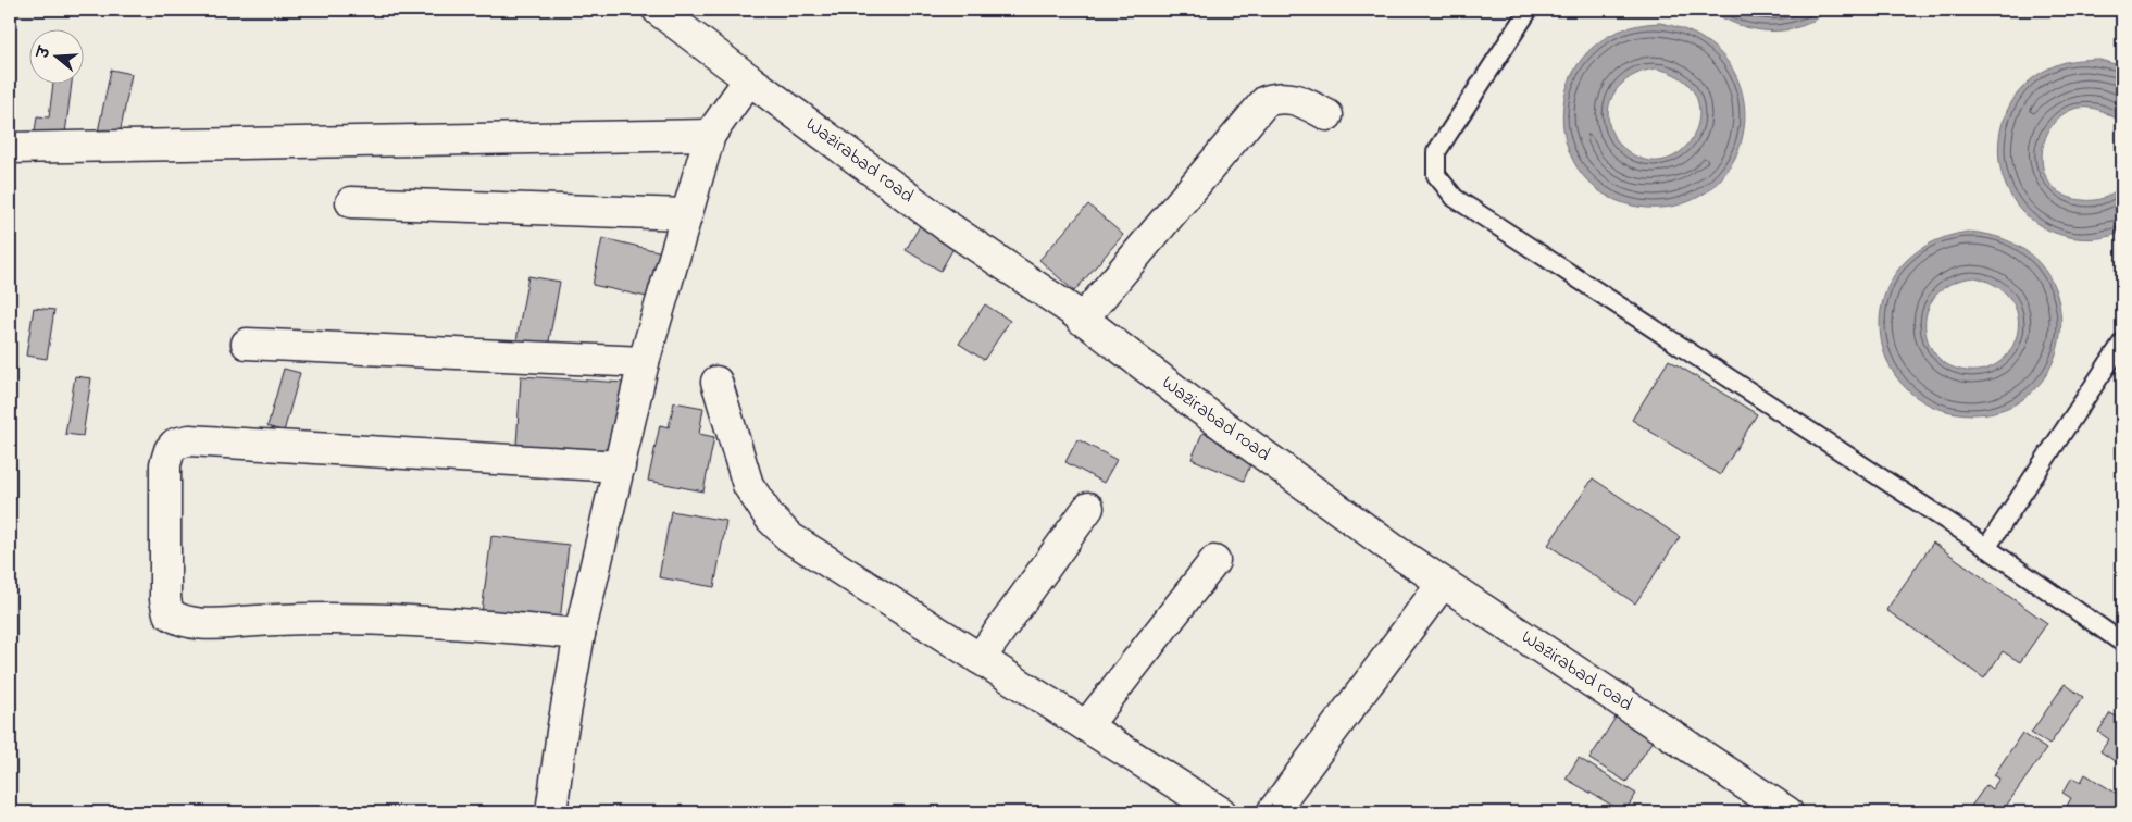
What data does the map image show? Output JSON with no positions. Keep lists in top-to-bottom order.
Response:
{
  "streets": {
    "street": ["Wazirabad road"]
  },
  "north": "left"
}
